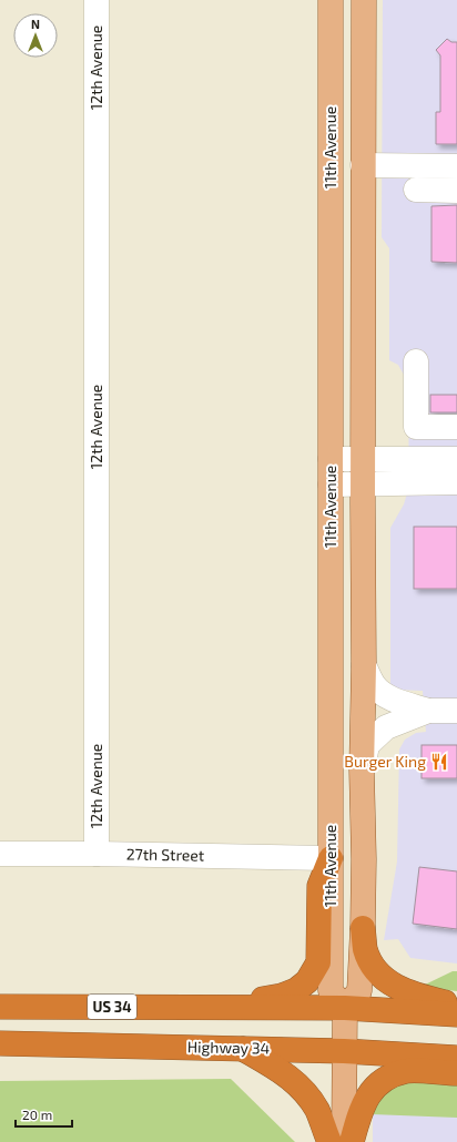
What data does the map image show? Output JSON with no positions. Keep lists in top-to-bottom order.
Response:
{
  "streets": {
    "highway": ["US 34", "Highway 34"],
    "main road": ["11th Avenue"],
    "street": ["12th Avenue", "27th Street"]
  },
  "crossings": [
    ["12th Avenue", "27th Street"],
    ["11th Avenue", "27th Street"],
    ["11th Avenue", "US 34"]
  ],
  "places": {
    "restaurant": ["Burger King"]
  },
  "scale_bar": "20 m",
  "north": "top"
}
